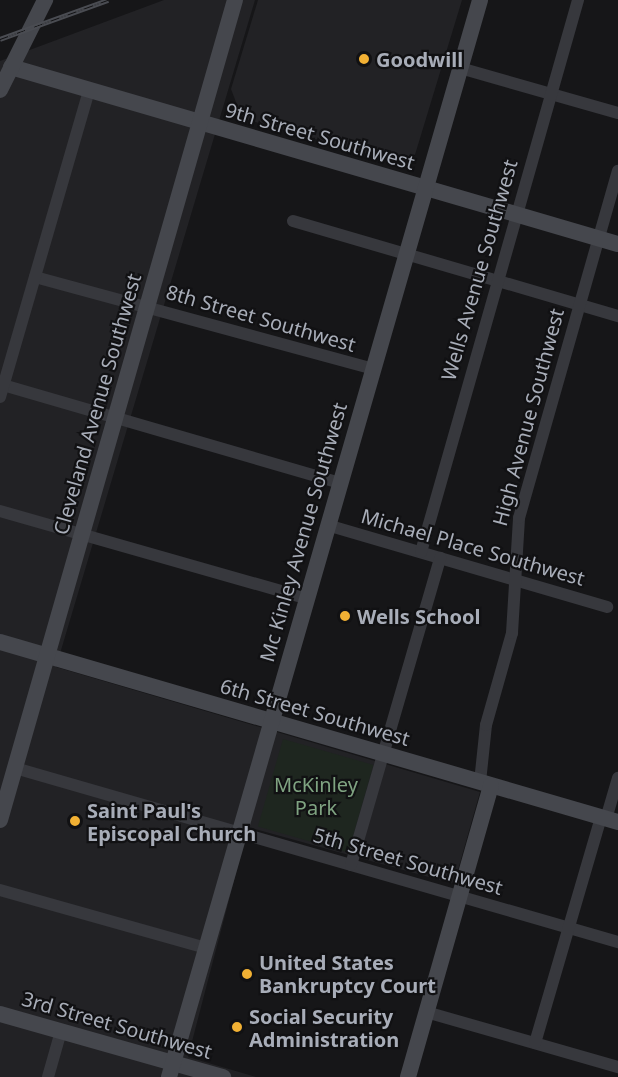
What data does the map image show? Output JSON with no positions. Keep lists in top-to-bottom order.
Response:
{
  "streets": {
    "main road": [
      "9th Street Southwest",
      "Cleveland Avenue Southwest",
      "High Avenue Southwest",
      "Mc Kinley Avenue Southwest",
      "6th Street Southwest",
      "3rd Street Southwest"
    ],
    "street": [
      "Wells Avenue Southwest",
      "8th Street Southwest",
      "Michael Place Southwest",
      "5th Street Southwest"
    ]
  },
  "crossings": [
    ["9th Street Southwest", "Wells Avenue Southwest"],
    ["9th Street Southwest", "Cleveland Avenue Southwest"],
    ["9th Street Southwest", "High Avenue Southwest"],
    ["9th Street Southwest", "Mc Kinley Avenue Southwest"],
    ["Wells Avenue Southwest", "Michael Place Southwest"],
    ["8th Street Southwest", "Cleveland Avenue Southwest"],
    ["8th Street Southwest", "Mc Kinley Avenue Southwest"],
    ["Cleveland Avenue Southwest", "6th Street Southwest"],
    ["Cleveland Avenue Southwest", "5th Street Southwest"],
    ["High Avenue Southwest", "Michael Place Southwest"],
    ["High Avenue Southwest", "6th Street Southwest"],
    ["High Avenue Southwest", "5th Street Southwest"],
    ["Mc Kinley Avenue Southwest", "Michael Place Southwest"],
    ["Mc Kinley Avenue Southwest", "6th Street Southwest"],
    ["Mc Kinley Avenue Southwest", "5th Street Southwest"],
    ["Mc Kinley Avenue Southwest", "3rd Street Southwest"]
  ],
  "parks": ["McKinley Park"],
  "places": [
    "Goodwill",
    "Wells School",
    "Saint Paul's Episcopal Church",
    "United States Bankruptcy Court",
    "Social Security Administration"
  ]
}
